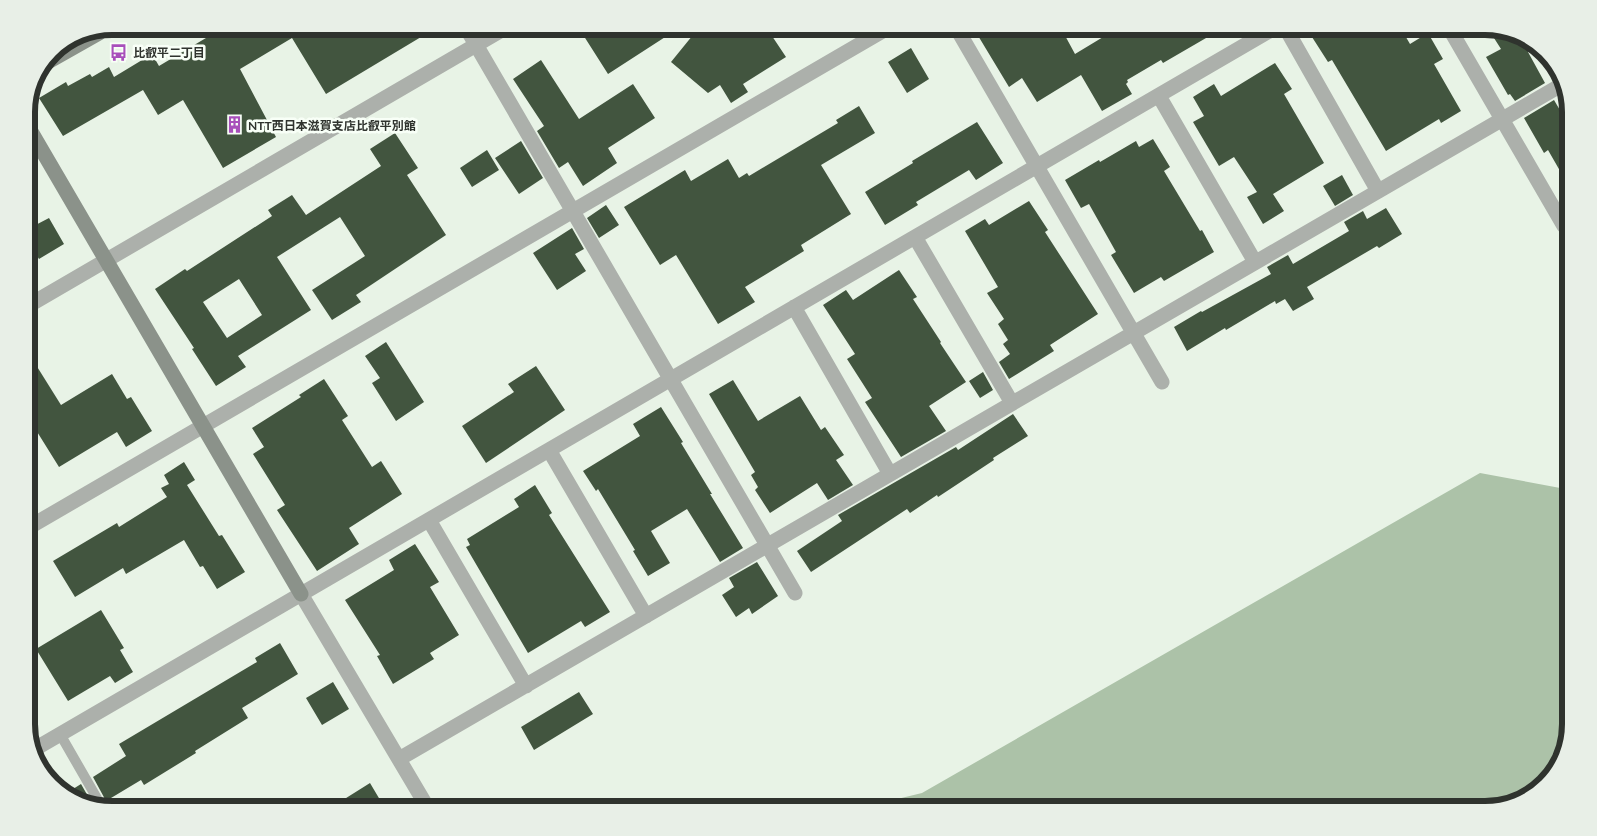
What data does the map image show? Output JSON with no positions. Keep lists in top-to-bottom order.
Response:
{
  "places": {
    "bus stop": ["比叡平二丁目"],
    "building": ["NTT西日本滋賀支店比叡平別館"]
  }
}
